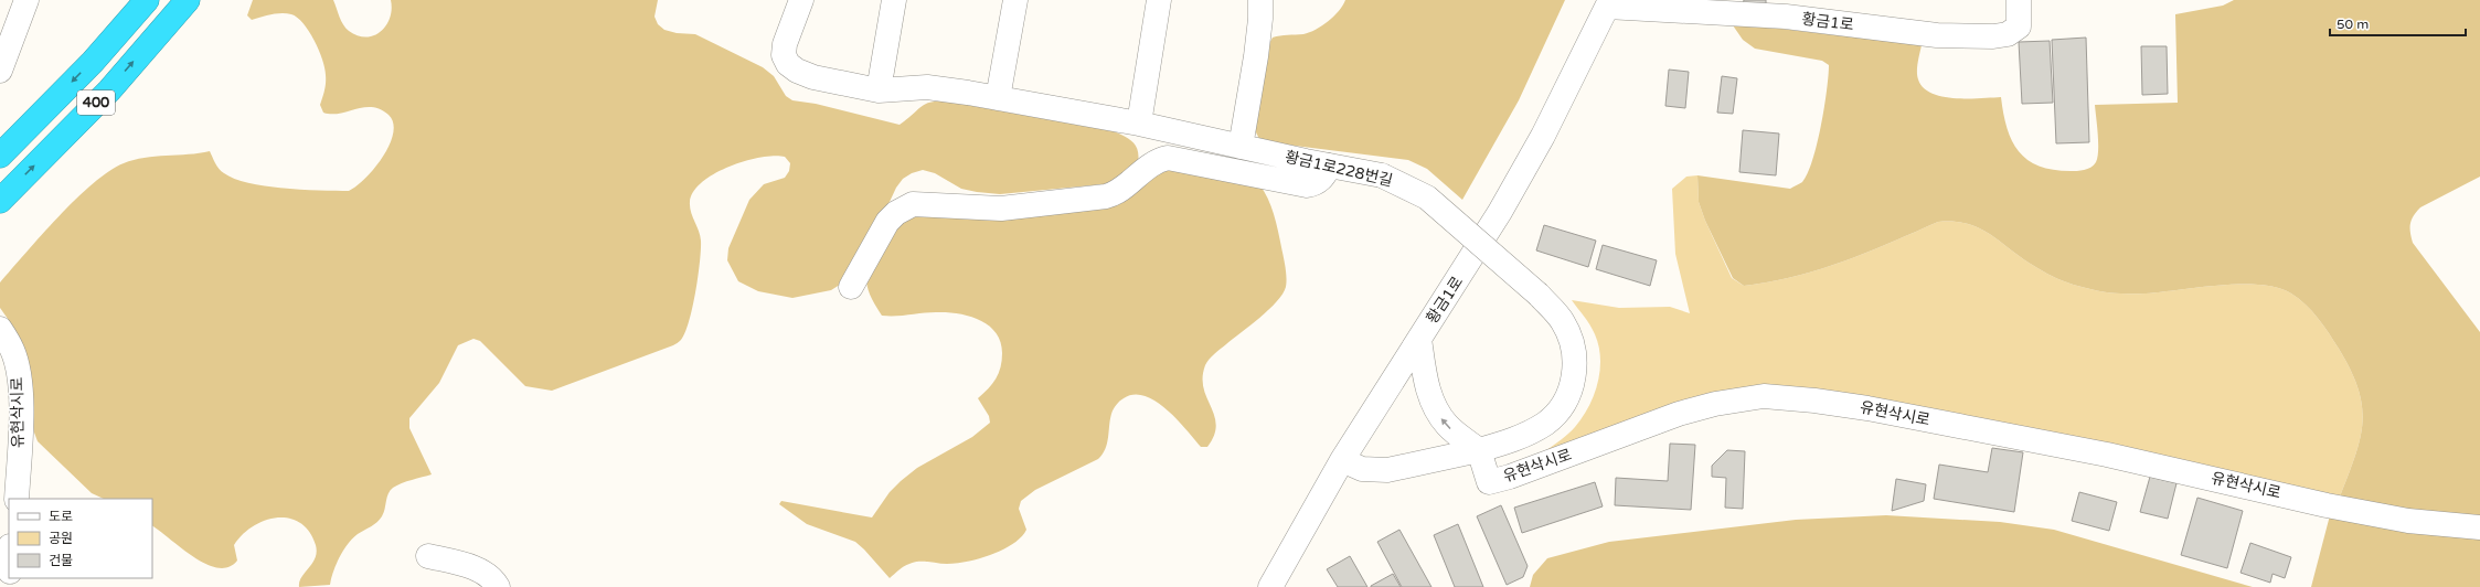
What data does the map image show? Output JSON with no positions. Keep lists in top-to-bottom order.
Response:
{
  "streets": {
    "highway": ["400"],
    "street": ["황금1로", "황금1로228번길", "유현삭시로"]
  },
  "crossings": [
    ["황금1로228번길", "유현삭시로"]
  ],
  "legend": ["도로", "공원", "건물"],
  "scale_bar": "50 m"
}
